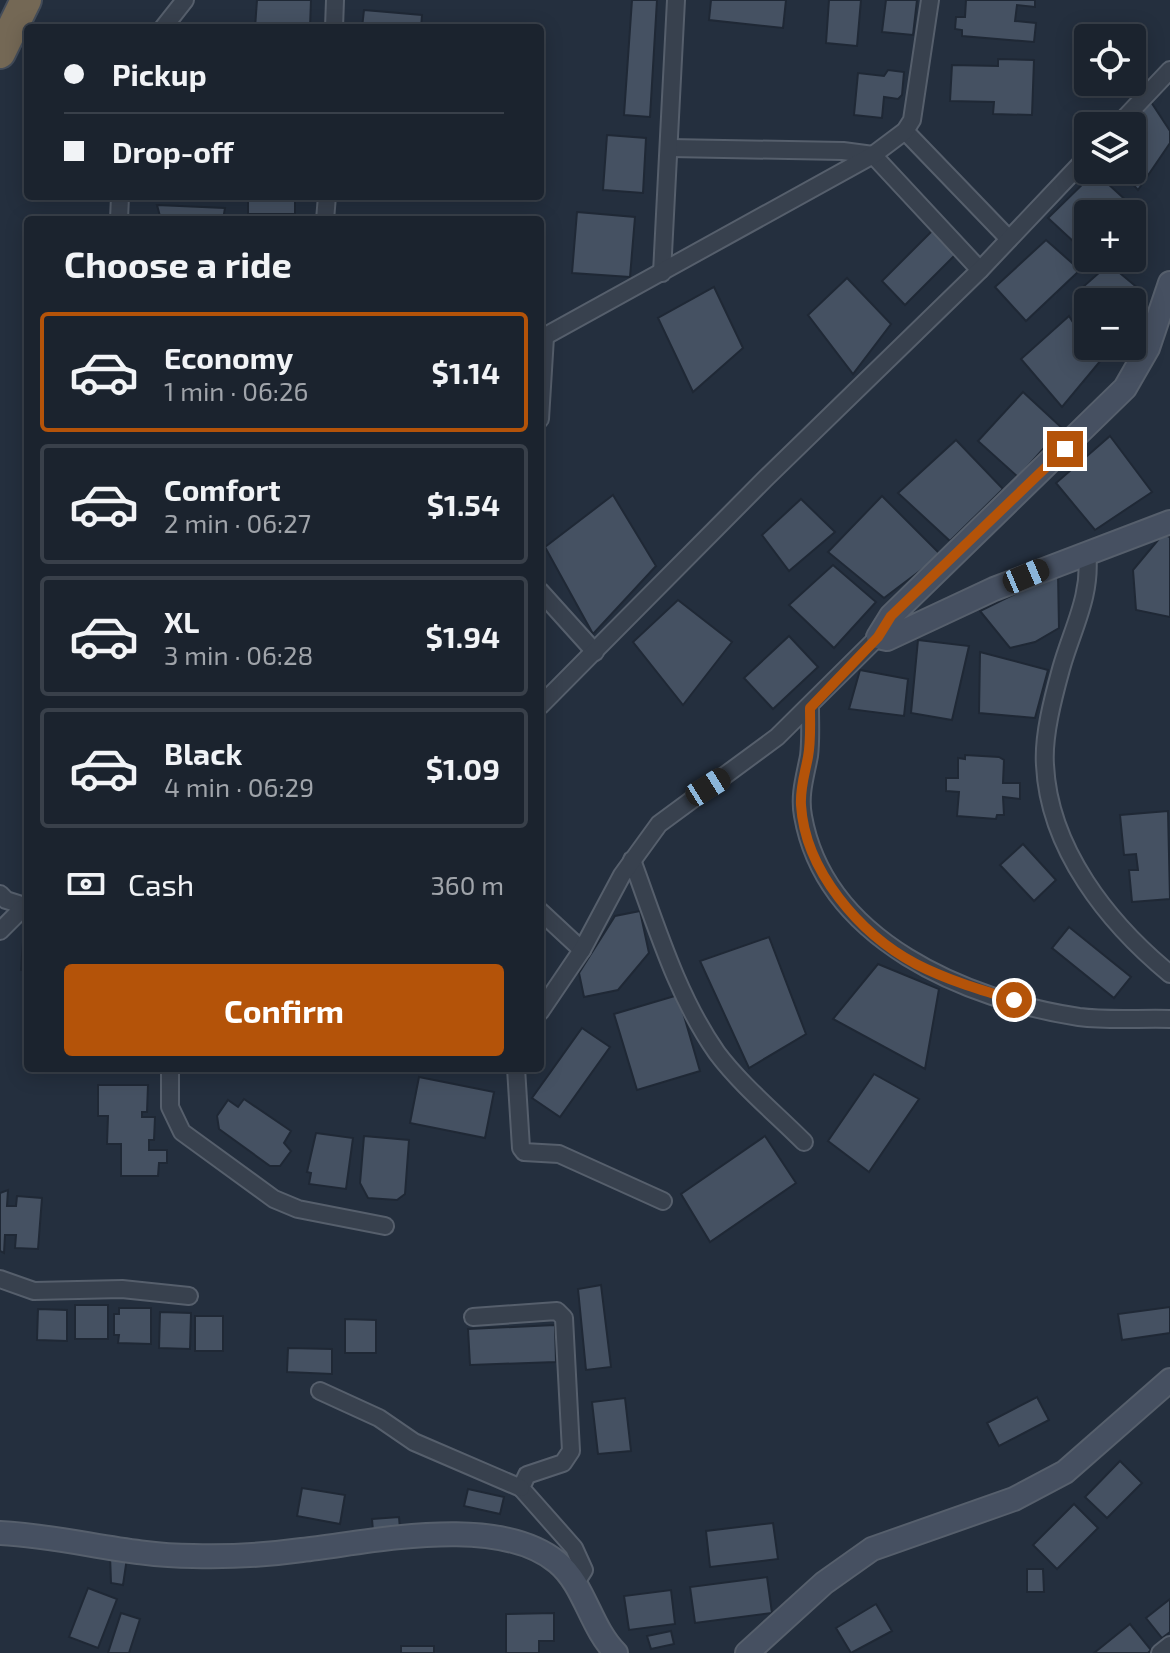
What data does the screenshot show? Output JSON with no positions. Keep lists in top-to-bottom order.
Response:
{
  "page": {
    "map_buttons": ["+", "−"],
    "banner": ["Pickup", "Drop-off"],
    "heading": "Choose a ride",
    "list": [
      {
        "name": "Economy",
        "note": "1 min · 06:26",
        "value": "$1.14"
      },
      {
        "name": "Comfort",
        "note": "2 min · 06:27",
        "value": "$1.54"
      },
      {
        "name": "XL",
        "note": "3 min · 06:28",
        "value": "$1.94"
      },
      {
        "name": "Black",
        "note": "4 min · 06:29",
        "value": "$1.09"
      }
    ],
    "pay": ["Cash", "360 m"],
    "buttons": "Confirm"
  }
}
